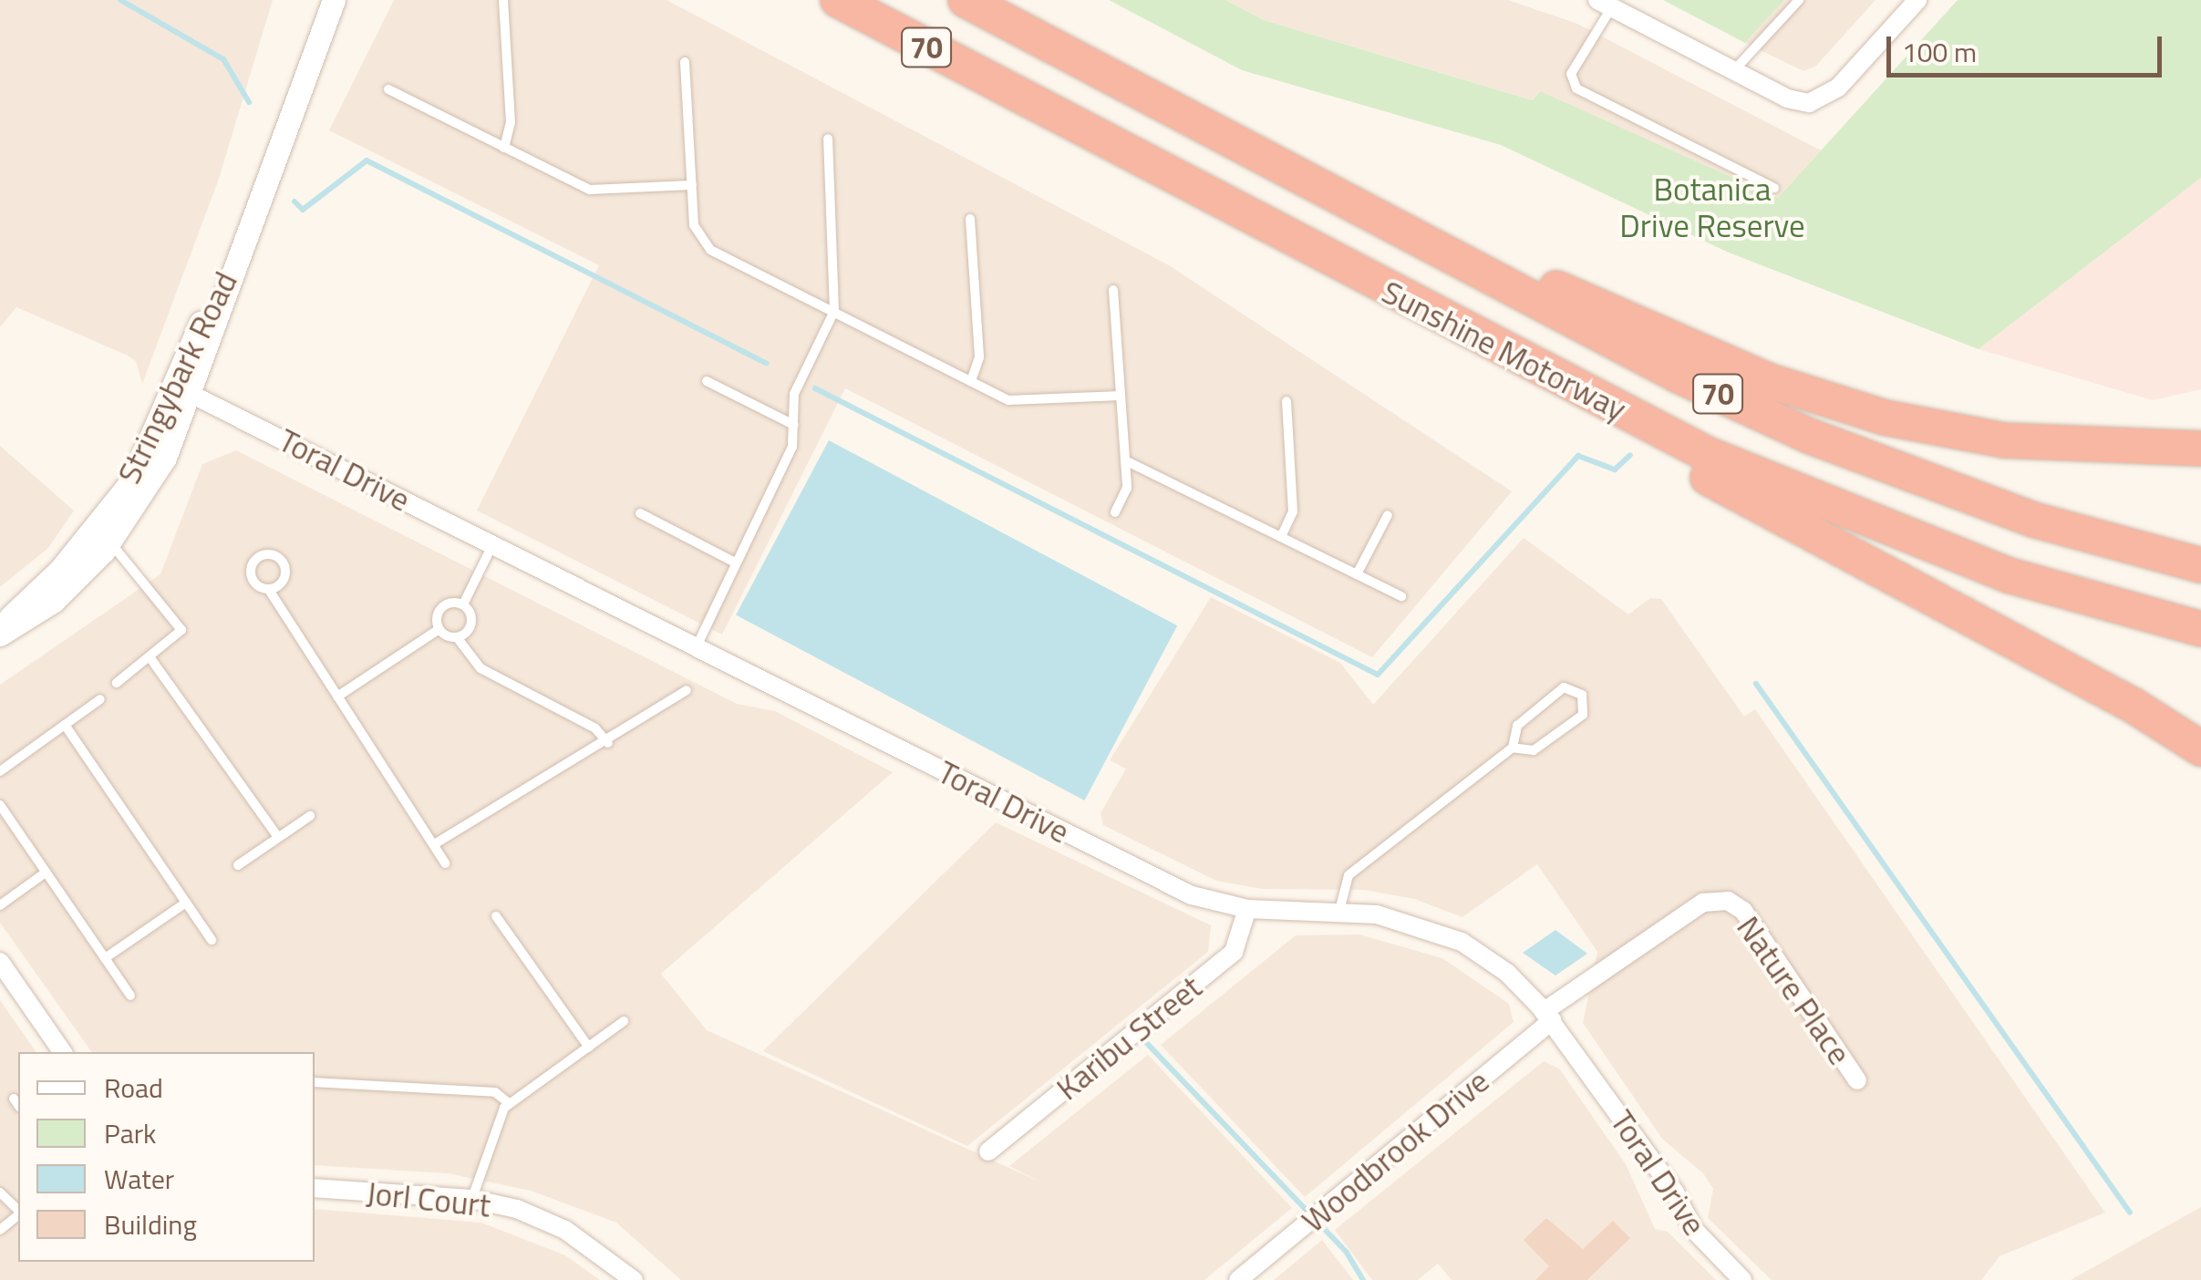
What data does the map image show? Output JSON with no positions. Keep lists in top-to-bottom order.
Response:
{
  "streets": {
    "highway": ["70", "Sunshine Motorway"],
    "street": [
      "Stringybark Road",
      "Toral Drive",
      "Nature Place",
      "Karibu Street",
      "Woodbrook Drive",
      "Jorl Court"
    ]
  },
  "crossings": [
    ["Stringybark Road", "Toral Drive"],
    ["Toral Drive", "Nature Place"],
    ["Toral Drive", "Karibu Street"],
    ["Toral Drive", "Woodbrook Drive"],
    ["Nature Place", "Woodbrook Drive"]
  ],
  "parks": ["Botanica Drive Reserve"],
  "legend": [
    "Road",
    "Park",
    "Water",
    "Building"
  ],
  "scale_bar": "100 m"
}
